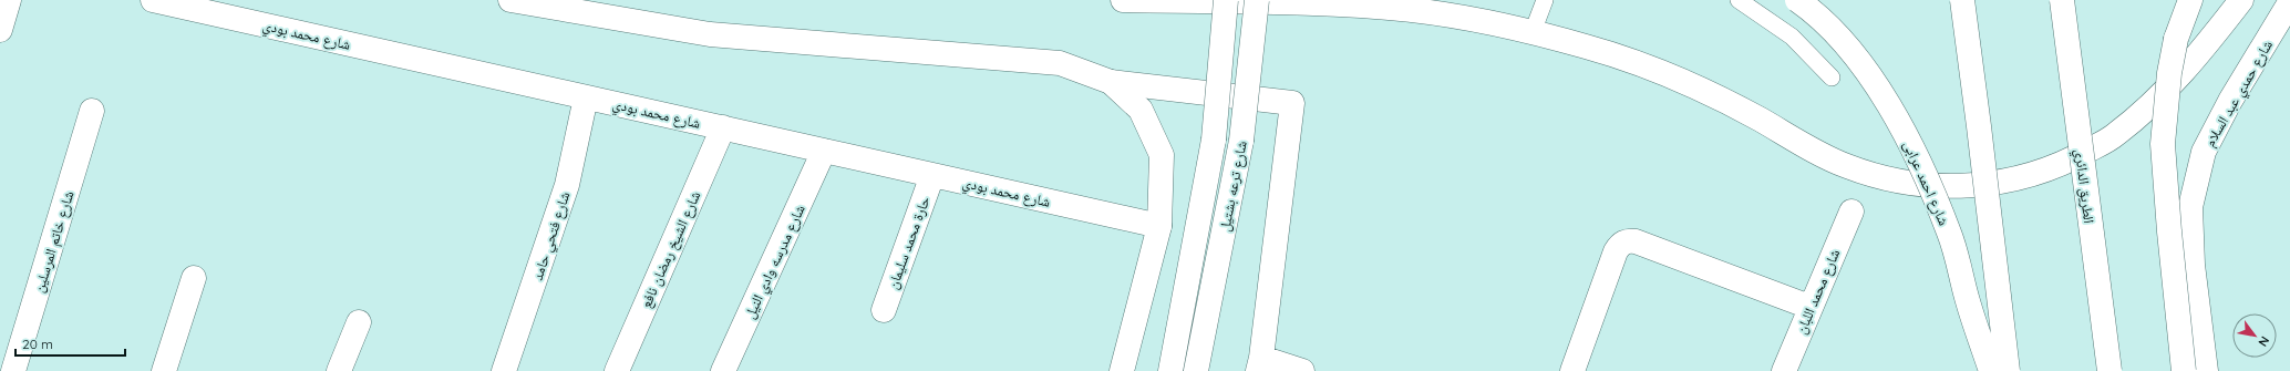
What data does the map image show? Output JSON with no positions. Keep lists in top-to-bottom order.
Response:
{
  "streets": {
    "main road": [
      "شارع محمد بودي",
      "شارع حمدي عبد السلام",
      "شارع احمد عرابى",
      "شارع ترعه بشتيل",
      "الطريق الدائري",
      "شارع فتحي حامد",
      "شارع خاتم المرسلين",
      "حارة محمد سليمان",
      "شارع الشيخ رمضان نافع",
      "شارع مدرسه وادي النيل",
      "شارع محمد اللبان"
    ]
  },
  "crossings": [
    ["شارع محمد بودي", "شارع فتحي حامد"],
    ["شارع محمد بودي", "حارة محمد سليمان"],
    ["شارع محمد بودي", "شارع الشيخ رمضان نافع"],
    ["شارع محمد بودي", "شارع مدرسه وادي النيل"]
  ],
  "scale_bar": "20 m",
  "north": "bottom right"
}
